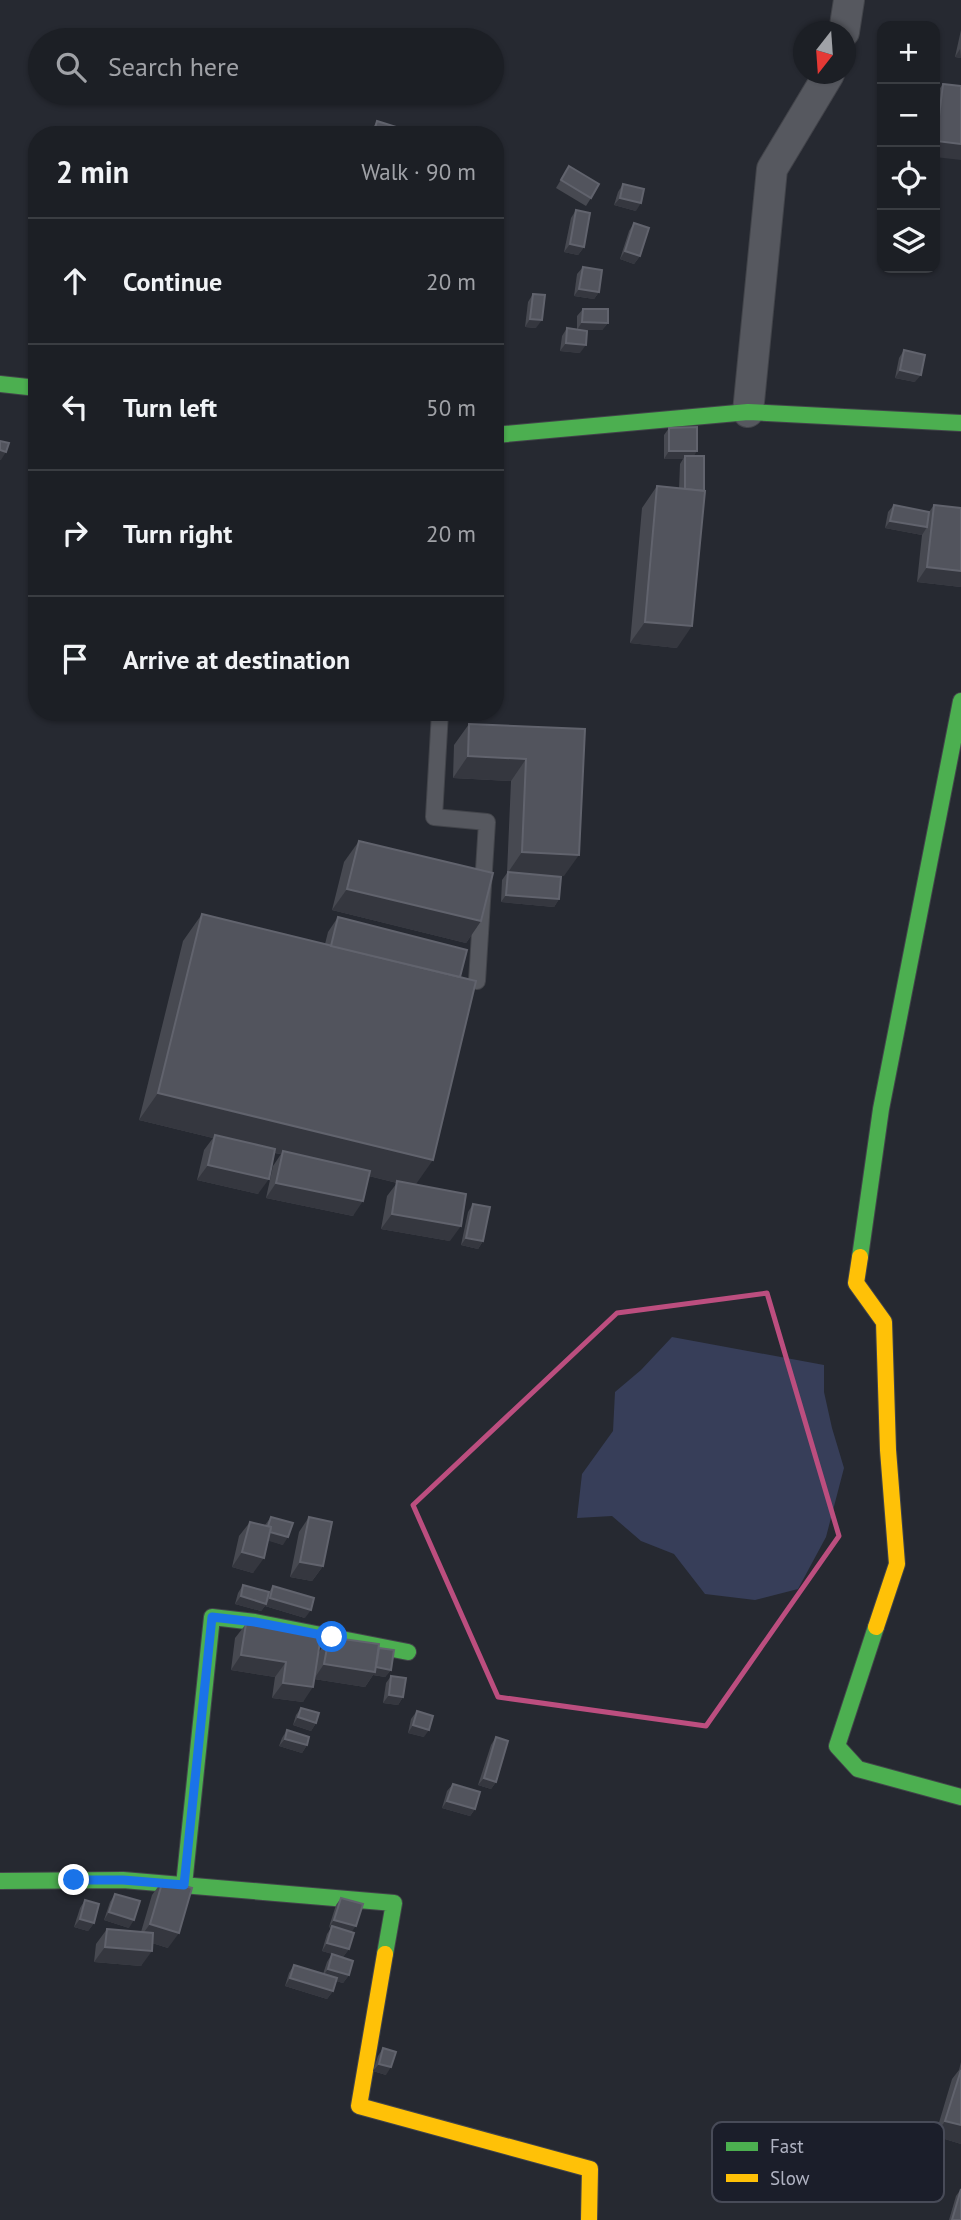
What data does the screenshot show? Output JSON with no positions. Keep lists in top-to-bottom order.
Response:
{
  "legend": ["Fast", "Slow"],
  "north": "bottom",
  "page": {
    "map_buttons": ["+", "−"],
    "search": "Search here",
    "heading": ["2 min", "Walk · 90 m"],
    "list": [
      ["Continue", "20 m"],
      ["Turn left", "50 m"],
      ["Turn right", "20 m"],
      "Arrive at destination"
    ]
  }
}
